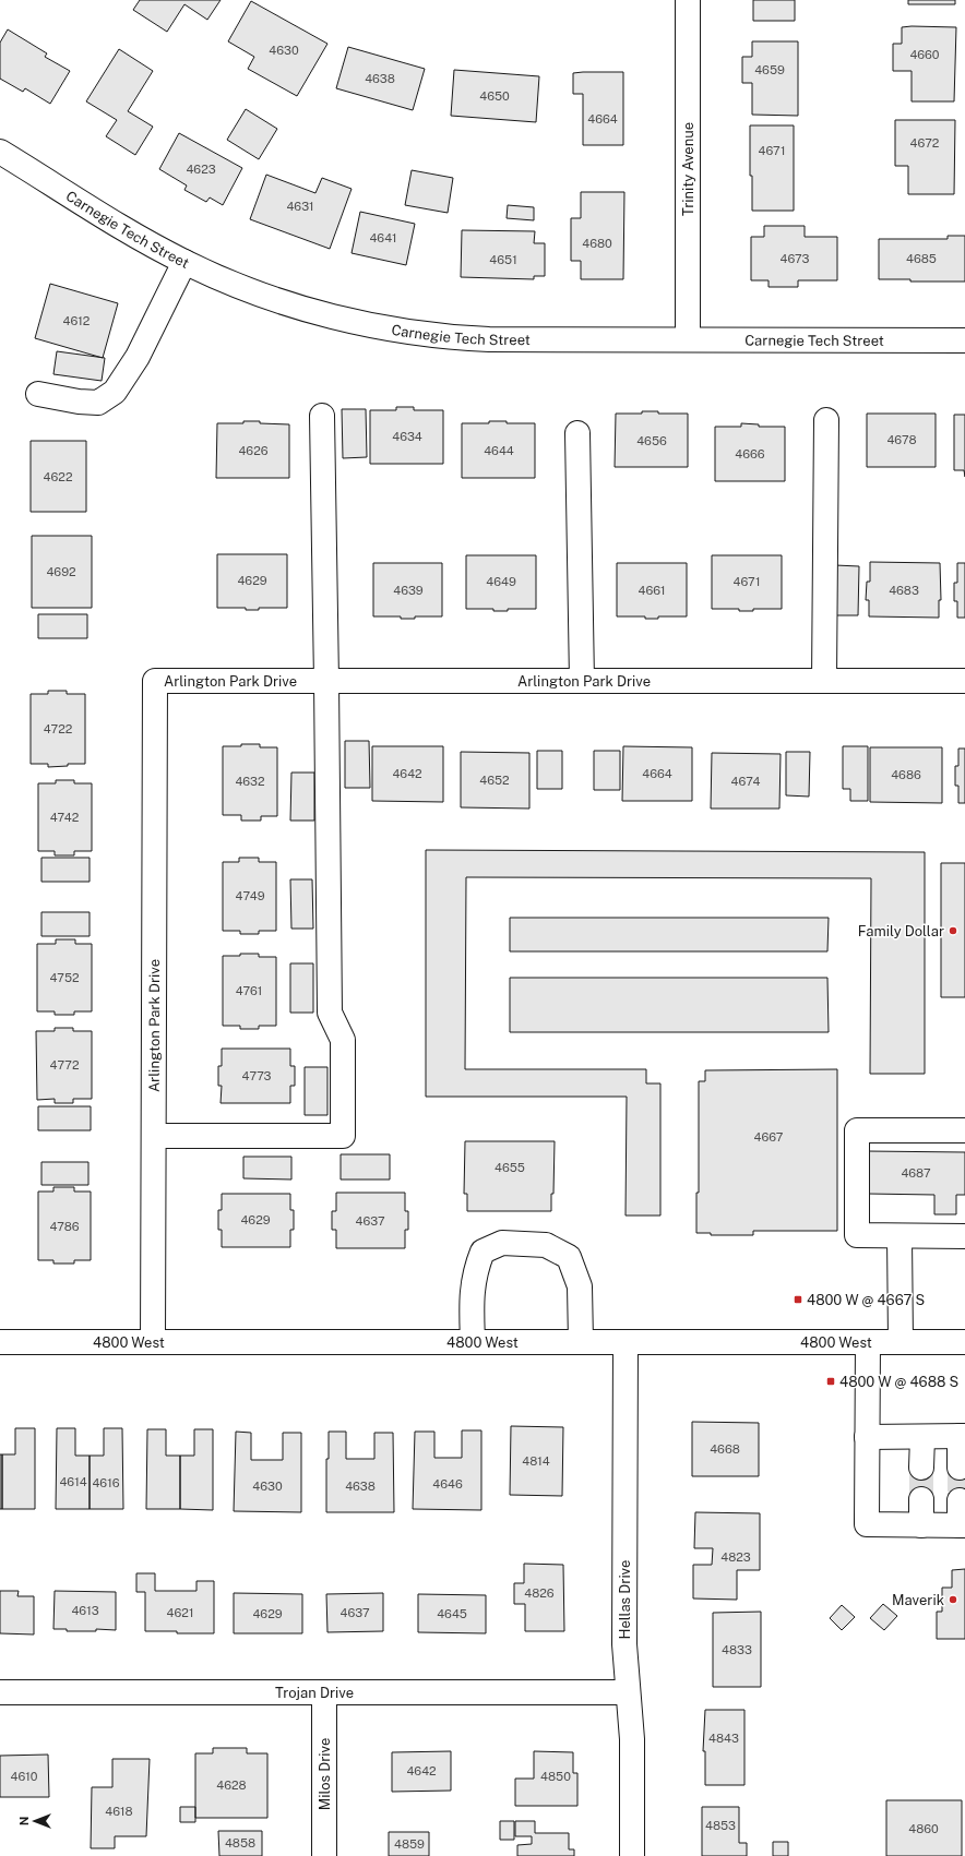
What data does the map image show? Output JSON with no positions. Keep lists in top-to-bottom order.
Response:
{
  "streets": {
    "street": [
      "Trinity Avenue",
      "Carnegie Tech Street",
      "Arlington Park Drive",
      "4800 West",
      "Hellas Drive",
      "Trojan Drive",
      "Milos Drive"
    ]
  },
  "crossings": [
    ["Trinity Avenue", "Carnegie Tech Street"],
    ["Arlington Park Drive", "4800 West"],
    ["4800 West", "Hellas Drive"],
    ["Hellas Drive", "Trojan Drive"],
    ["Trojan Drive", "Milos Drive"]
  ],
  "places": {
    "other": ["Family Dollar", "Maverik"],
    "transit": ["4800 W @ 4667 S", "4800 W @ 4688 S"]
  },
  "house_numbers": [
    "4630",
    "4660",
    "4659",
    "4638",
    "4650",
    "4664",
    "4672",
    "4671",
    "4623",
    "4631",
    "4641",
    "4680",
    "4673",
    "4685",
    "4651",
    "4612",
    "4634",
    "4678",
    "4656",
    "4626",
    "4644",
    "4666",
    "4622",
    "4692",
    "4629",
    "4649",
    "4671",
    "4639",
    "4661",
    "4683",
    "4722",
    "4642",
    "4664",
    "4686",
    "4652",
    "4632",
    "4674",
    "4742",
    "4749",
    "4752",
    "4761",
    "4772",
    "4773",
    "4667",
    "4655",
    "4687",
    "4629",
    "4637",
    "4786",
    "4668",
    "4814",
    "4614",
    "4616",
    "4646",
    "4630",
    "4638",
    "4823",
    "4826",
    "4613",
    "4621",
    "4637",
    "4629",
    "4645",
    "4833",
    "4843",
    "4642",
    "4610",
    "4850",
    "4628",
    "4618",
    "4853",
    "4860",
    "4858",
    "4859"
  ],
  "north": "left"
}
